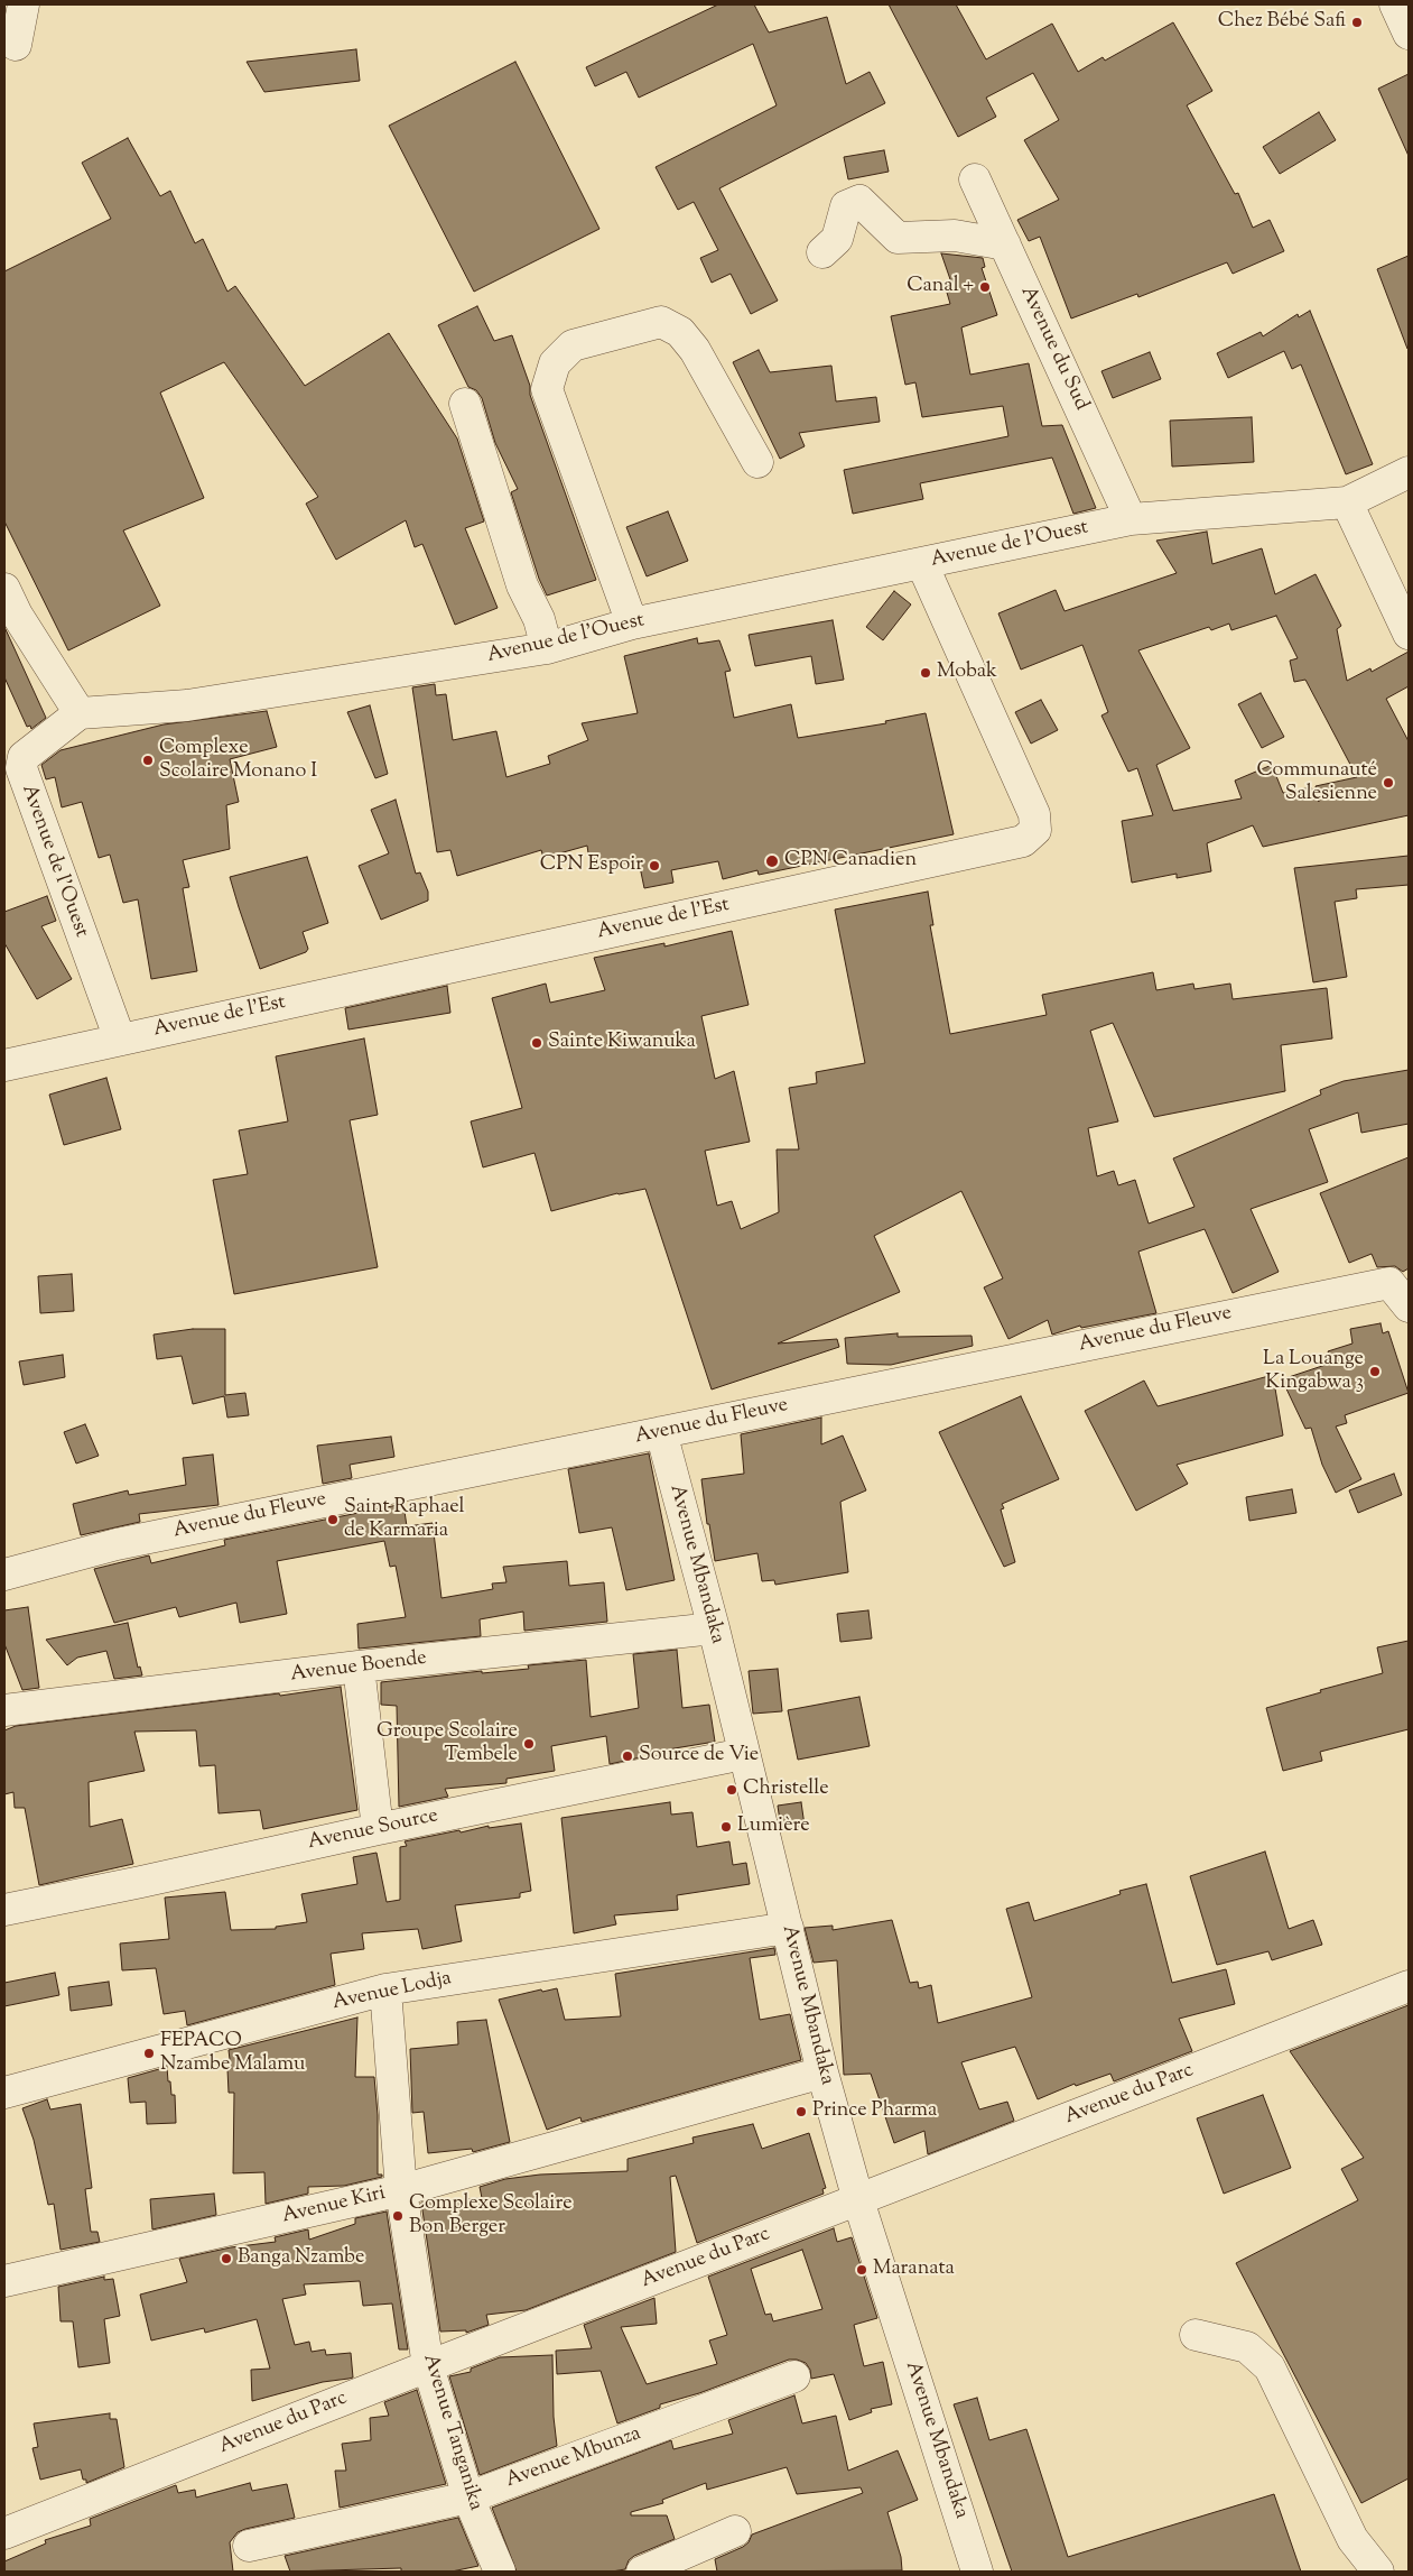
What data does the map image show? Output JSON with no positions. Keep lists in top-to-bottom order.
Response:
{
  "streets": {
    "street": [
      "Avenue du Sud",
      "Avenue de l'Ouest",
      "Avenue de l'Est",
      "Avenue du Fleuve",
      "Avenue Mbandaka",
      "Avenue Boende",
      "Avenue Source",
      "Avenue Lodja",
      "Avenue du Parc",
      "Avenue Kiri",
      "Avenue Tanganika",
      "Avenue Mbunza"
    ]
  },
  "crossings": [
    ["Avenue du Sud", "Avenue de l'Ouest"],
    ["Avenue de l'Ouest", "Avenue de l'Est"],
    ["Avenue du Fleuve", "Avenue Mbandaka"],
    ["Avenue Mbandaka", "Avenue Boende"],
    ["Avenue Mbandaka", "Avenue Source"],
    ["Avenue Mbandaka", "Avenue Lodja"],
    ["Avenue Mbandaka", "Avenue du Parc"],
    ["Avenue Mbandaka", "Avenue Kiri"],
    ["Avenue Lodja", "Avenue Tanganika"],
    ["Avenue du Parc", "Avenue Tanganika"],
    ["Avenue Kiri", "Avenue Tanganika"],
    ["Avenue Tanganika", "Avenue Mbunza"]
  ],
  "places": [
    "Chez Bébé Safi",
    "Canal +",
    "Mobak",
    "Complexe Scolaire Monano I",
    "Communauté Salesienne",
    "CPN Canadien",
    "CPN Espoir",
    "Sainte Kiwanuka",
    "La Louange Kingabwa 3",
    "Saint Raphael de Karmaria",
    "Groupe Scolaire Tembele",
    "Source de Vie",
    "Christelle",
    "Lumière",
    "FEPACO Nzambe Malamu",
    "Prince Pharma",
    "Complexe Scolaire Bon Berger",
    "Banga Nzambe",
    "Maranata"
  ]
}
